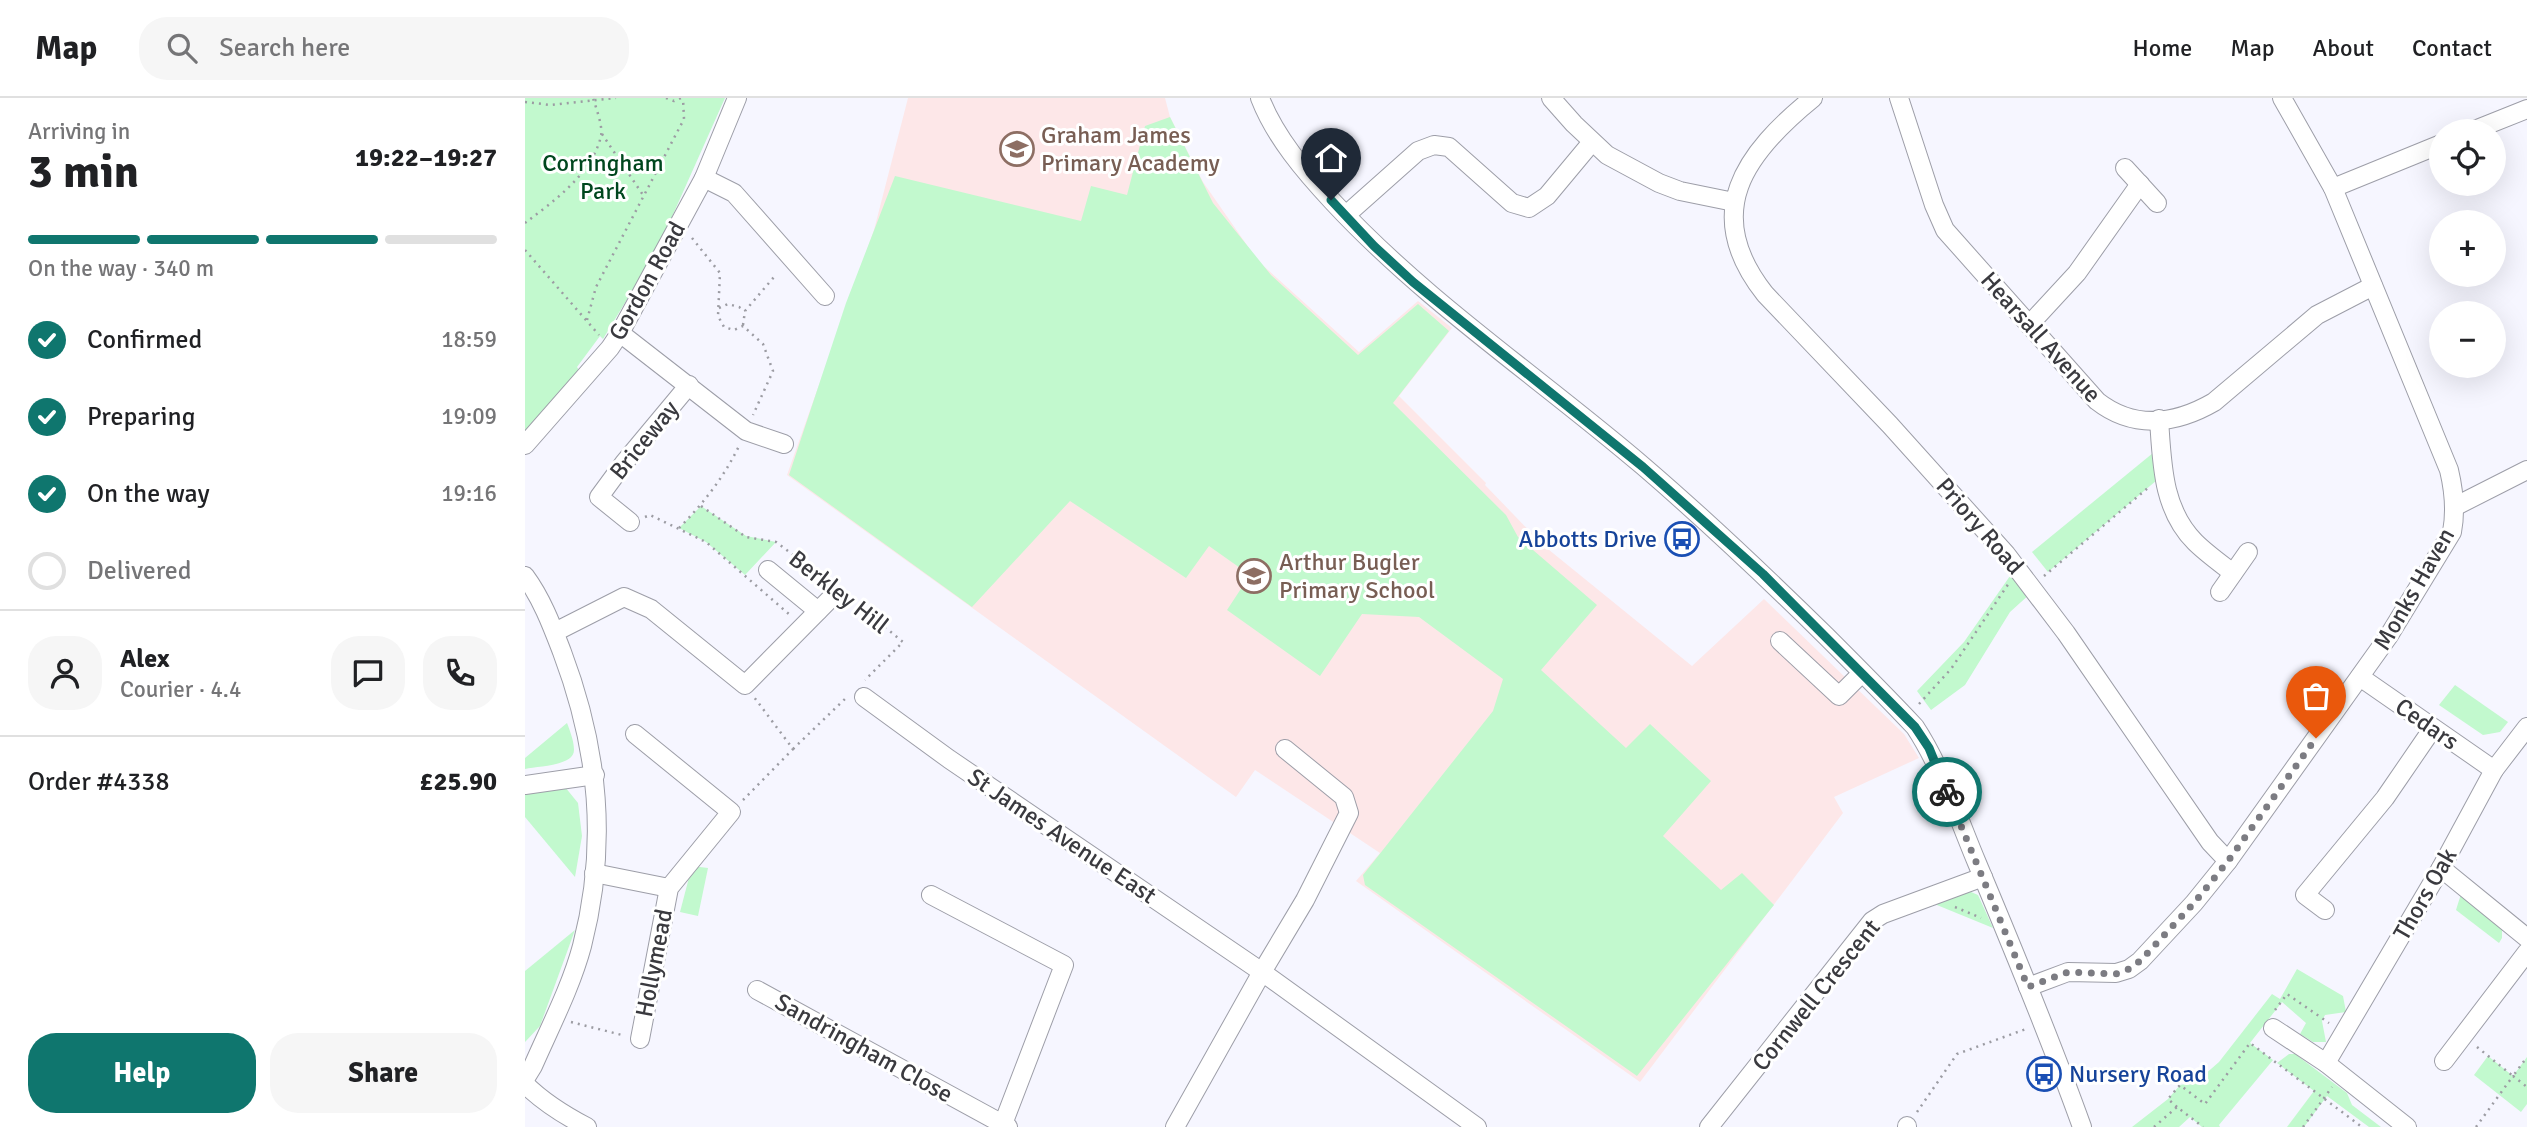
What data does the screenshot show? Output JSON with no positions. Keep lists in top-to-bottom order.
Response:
{
  "streets": {
    "street": [
      "Gordon Road",
      "Hearsall Avenue",
      "Briceway",
      "Priory Road",
      "Monks Haven",
      "Berkley Hill",
      "Cedars",
      "St James Avenue East",
      "Thors Oak",
      "Hollymead",
      "Cornwell Crescent",
      "Sandringham Close"
    ]
  },
  "crossings": [
    ["Gordon Road", "Briceway"],
    ["Hearsall Avenue", "Monks Haven"],
    ["Priory Road", "Monks Haven"],
    ["Monks Haven", "Cedars"],
    ["Cedars", "Thors Oak"]
  ],
  "parks": ["Corringham Park"],
  "places": {
    "school or university": ["Graham James Primary Academy", "Arthur Bugler Primary School"],
    "bus stop": ["Abbotts Drive", "Nursery Road"]
  },
  "page": {
    "header": "Map",
    "search": "Search here",
    "nav": [
      "Home",
      "Map",
      "About",
      "Contact"
    ],
    "heading": ["3 min", "Arriving in", "19:22–19:27"],
    "panel": [
      "Alex",
      "Courier · 4.4",
      "Order #4338",
      "£25.90"
    ],
    "map_buttons": ["+", "−"],
    "bar": "On the way · 340 m",
    "list": [
      ["Confirmed", "18:59"],
      ["Preparing", "19:09"],
      ["On the way", "19:16"],
      "Delivered"
    ],
    "buttons": ["Help", "Share"]
  }
}
